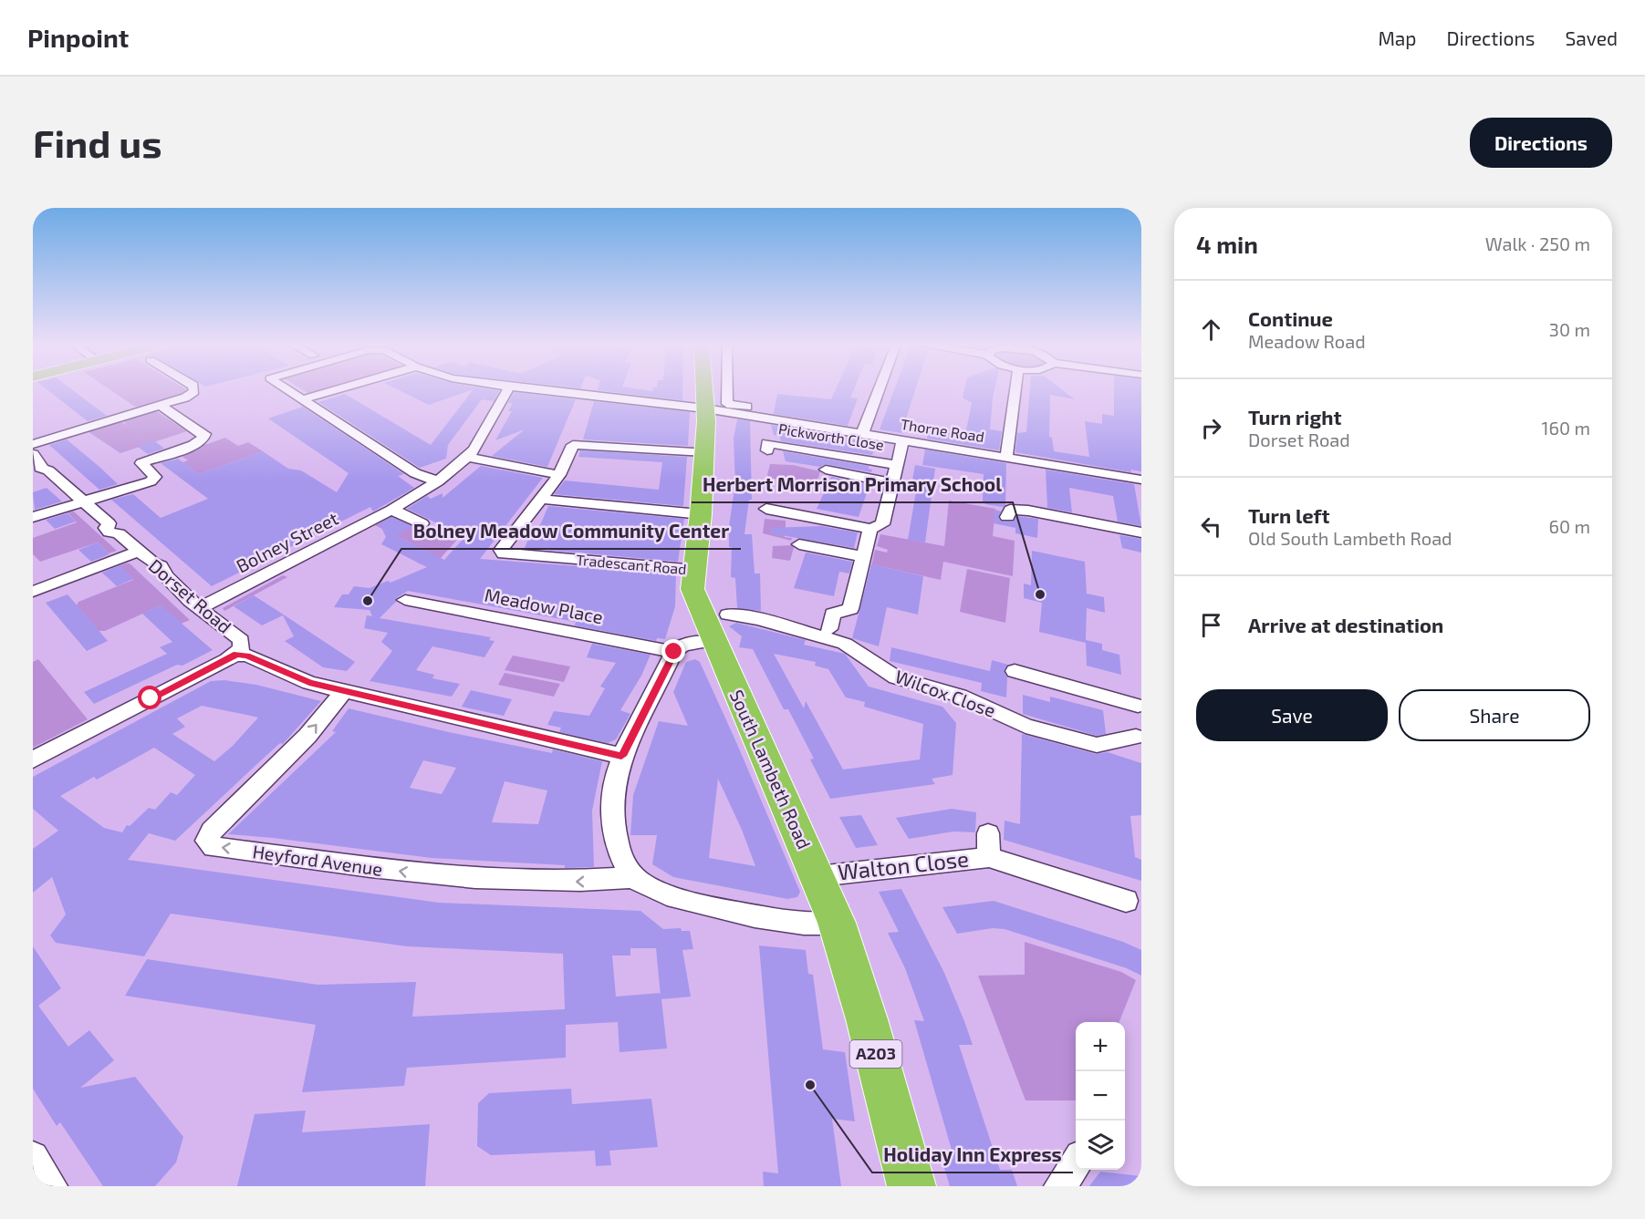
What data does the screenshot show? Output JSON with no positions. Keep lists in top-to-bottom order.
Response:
{
  "streets": {
    "highway": ["South Lambeth Road", "A203"],
    "street": [
      "Thorne Road",
      "Pickworth Close",
      "Bolney Street",
      "Tradescant Road",
      "Dorset Road",
      "Meadow Place",
      "Wilcox Close",
      "Heyford Avenue",
      "Walton Close"
    ]
  },
  "crossings": [
    ["Thorne Road", "South Lambeth Road"],
    ["Bolney Street", "Dorset Road"],
    ["Tradescant Road", "South Lambeth Road"],
    ["Dorset Road", "Heyford Avenue"],
    ["South Lambeth Road", "Walton Close"]
  ],
  "places": ["Herbert Morrison Primary School", "Bolney Meadow Community Center", "Holiday Inn Express"],
  "page": {
    "header": "Pinpoint",
    "nav": ["Map", "Directions", "Saved"],
    "buttons": [
      "Directions",
      ["Save", "Share"]
    ],
    "title": "Find us",
    "heading": ["4 min", "Walk · 250 m"],
    "list": [
      ["Continue", "Meadow Road", "30 m"],
      ["Turn right", "Dorset Road", "160 m"],
      ["Turn left", "Old South Lambeth Road", "60 m"],
      "Arrive at destination"
    ],
    "map_buttons": ["+", "−"]
  }
}
